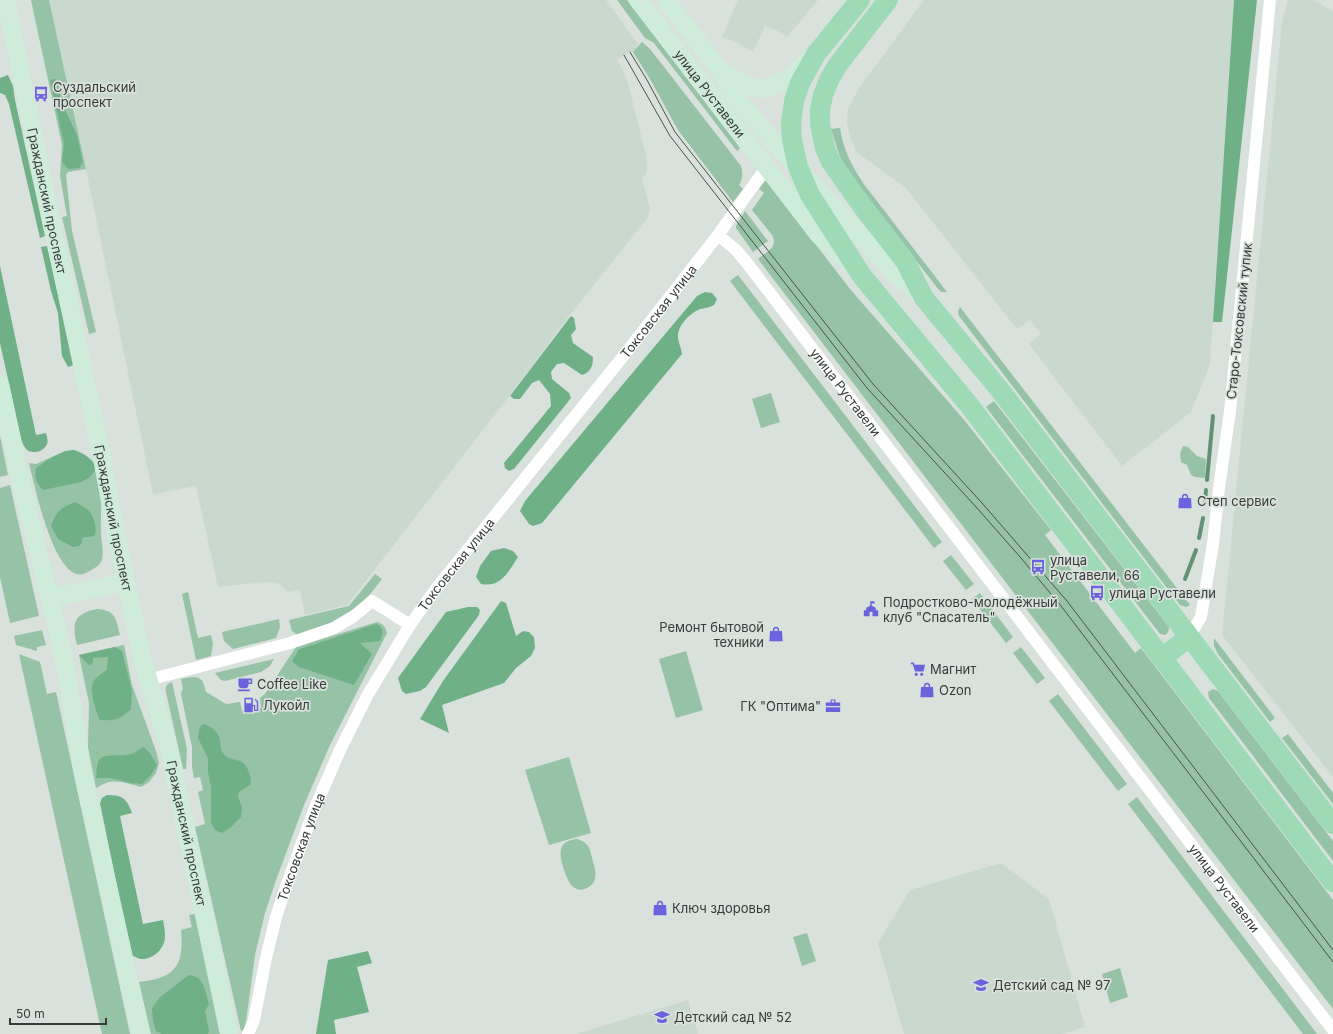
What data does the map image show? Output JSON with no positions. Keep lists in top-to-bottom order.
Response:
{
  "streets": {
    "main road": ["улица Руставели", "Гражданский проспект"],
    "street": ["Токсовская улица", "Старо-Токсовский тупик"]
  },
  "crossings": [
    ["улица Руставели", "Токсовская улица"],
    ["улица Руставели", "Старо-Токсовский тупик"]
  ],
  "places": {
    "bus stop": ["Суздальский проспект", "улица Руставели, 66", "улица Руставели"],
    "shop": [
      "Степ сервис",
      "Ремонт бытовой техники",
      "Ozon",
      "Ключ здоровья"
    ],
    "public building": ["Подростково-молодёжный клуб \"Спасатель\""],
    "supermarket": ["Магнит"],
    "cafe": ["Coffee Like"],
    "fuel station": ["Лукойл"],
    "office": ["ГК \"Оптима\""],
    "school or university": ["Детский сад № 97", "Детский сад № 52"]
  },
  "scale_bar": "50 m"
}
